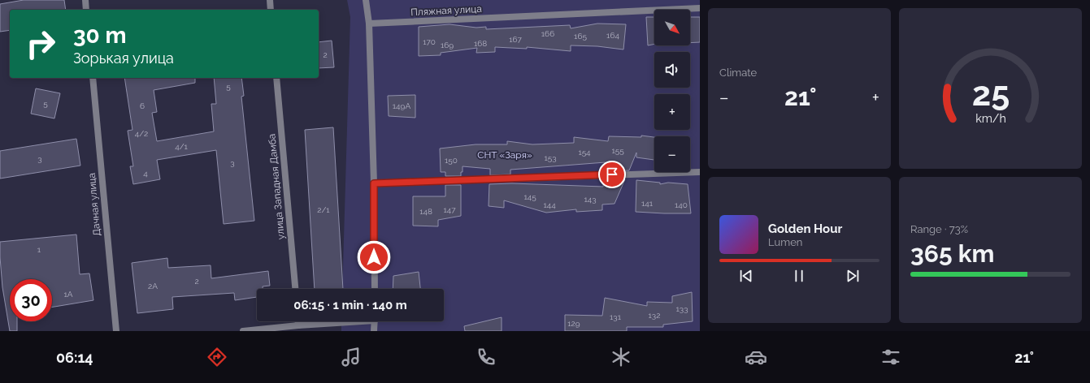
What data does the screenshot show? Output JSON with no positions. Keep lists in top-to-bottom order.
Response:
{
  "streets": {
    "street": ["Пляжная улица", "улица Западная Дамба", "Дачная улица"]
  },
  "parks": ["СНТ «Заря»"],
  "house_numbers": [
    "166",
    "164",
    "165",
    "167",
    "170",
    "168",
    "169",
    "2",
    "5",
    "5",
    "6",
    "149А",
    "4/2",
    "4/1",
    "155",
    "154",
    "153",
    "3",
    "150",
    "3",
    "4",
    "145",
    "143",
    "141",
    "144",
    "140",
    "2/1",
    "147",
    "148",
    "1",
    "2",
    "2А",
    "1А",
    "133",
    "132",
    "131",
    "129"
  ],
  "north": "bottom right",
  "page": {
    "tile": [
      "Climate",
      ["Range · 73%", "365 km"]
    ],
    "map_buttons": ["+", "−"],
    "turn": ["30 m", "Зорькая улица"],
    "heat": ["−", "21°", "+"],
    "song": ["Golden Hour", "Lumen"],
    "limit": "30",
    "trip": "06:15 · 1 min · 140 m",
    "tabs": ["06:14", "21°"],
    "gauge": ["25", "km/h"]
  }
}
